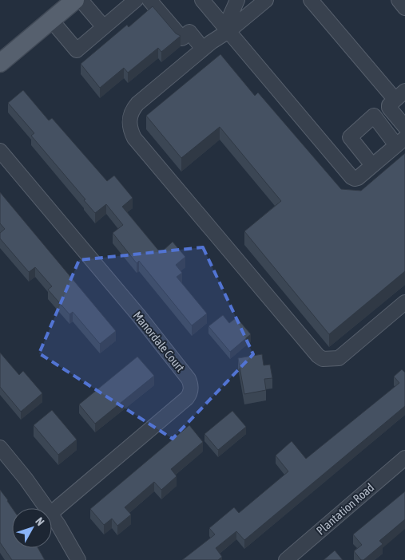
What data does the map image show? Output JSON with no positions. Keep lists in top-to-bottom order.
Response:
{
  "streets": {
    "street": ["Manordale Court", "Plantation Road"]
  },
  "north": "top right"
}
